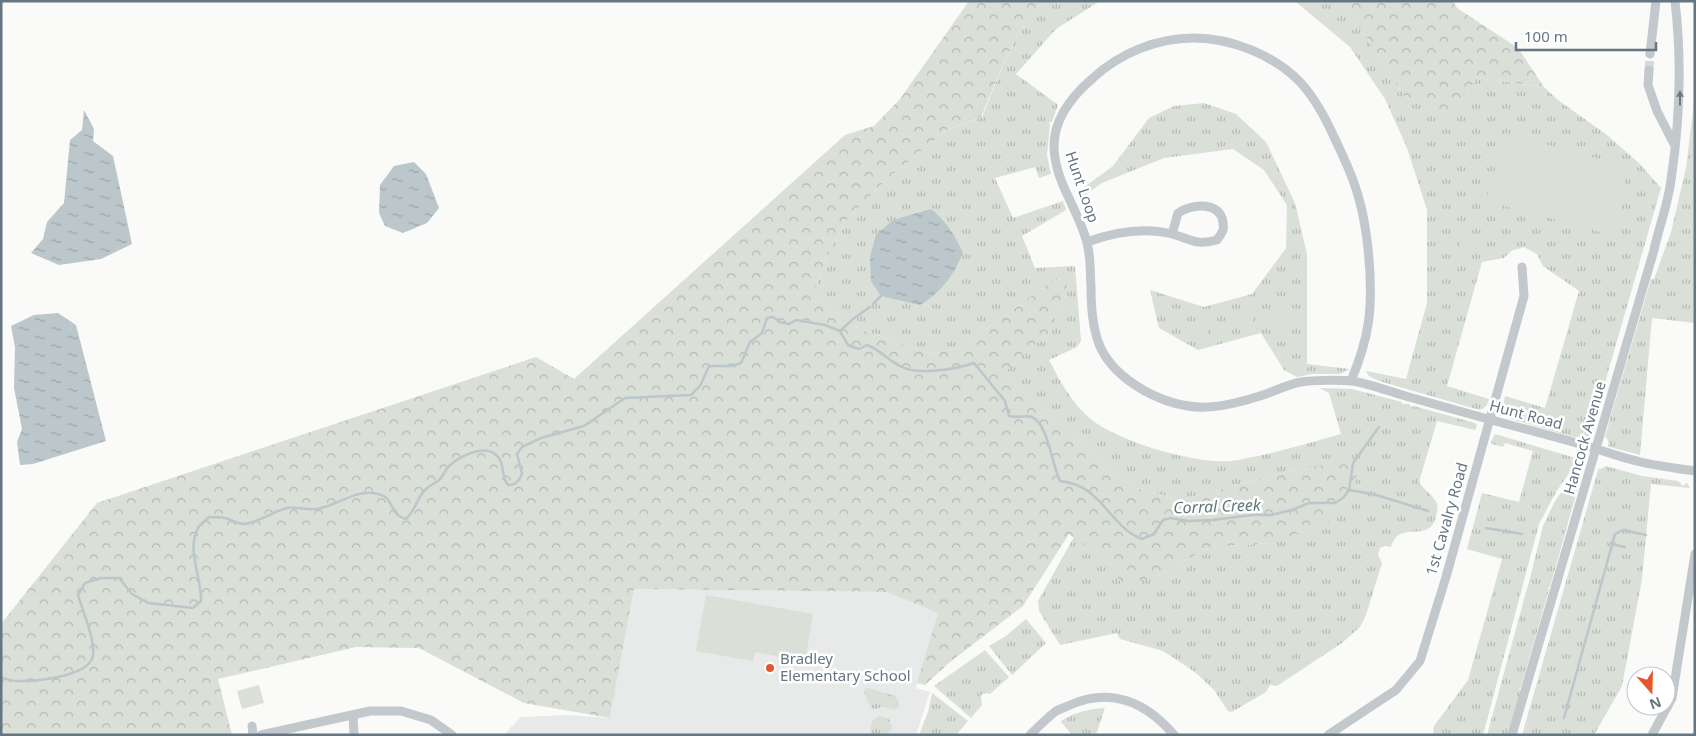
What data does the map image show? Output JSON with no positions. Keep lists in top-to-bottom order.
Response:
{
  "streets": {
    "street": [
      "Hunt Loop",
      "Hunt Road",
      "Hancock Avenue",
      "1st Cavalry Road"
    ]
  },
  "crossings": [
    ["Hunt Loop", "Hunt Road"],
    ["Hunt Road", "Hancock Avenue"],
    ["Hunt Road", "1st Cavalry Road"]
  ],
  "water": ["Corral Creek"],
  "places": ["Bradley Elementary School"],
  "scale_bar": "100 m",
  "north": "bottom"
}
